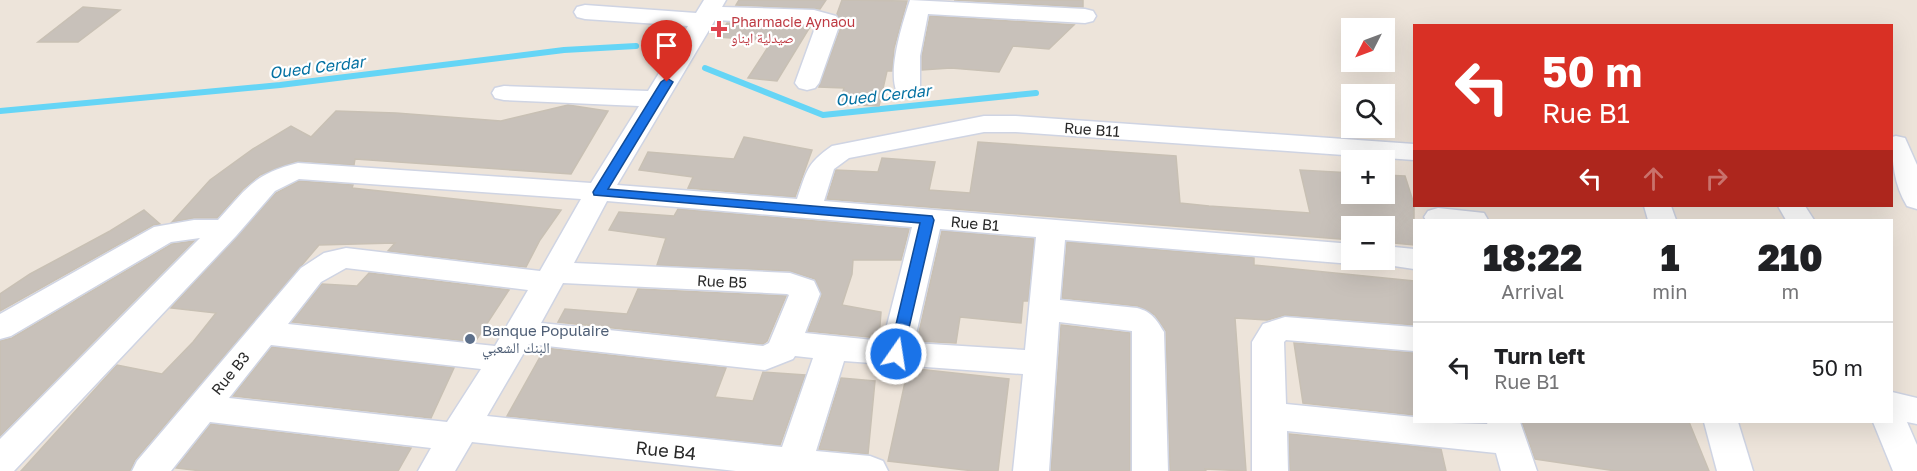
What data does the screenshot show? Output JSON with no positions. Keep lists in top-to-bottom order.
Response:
{
  "streets": {
    "street": [
      "Rue B11",
      "Rue B1",
      "Rue B5",
      "Rue B3",
      "Rue B4"
    ]
  },
  "crossings": [
    ["Rue B11", "Rue B1"],
    ["Rue B5", "Rue B3"],
    ["Rue B3", "Rue B4"]
  ],
  "water": ["Oued Cerdar"],
  "places": {
    "health": ["Pharmacie Aynaou صيدلية ايناو"],
    "other": ["Banque Populaire البنك الشعبي"]
  },
  "north": "bottom left",
  "page": {
    "map_buttons": ["+", "−"],
    "turn": ["50 m", "Rue B1"],
    "eta": [
      "18:22",
      "Arrival",
      "1",
      "min",
      "210",
      "m"
    ],
    "list": [
      {
        "name": "Turn left",
        "note": "Rue B1",
        "value": "50 m"
      }
    ]
  }
}
